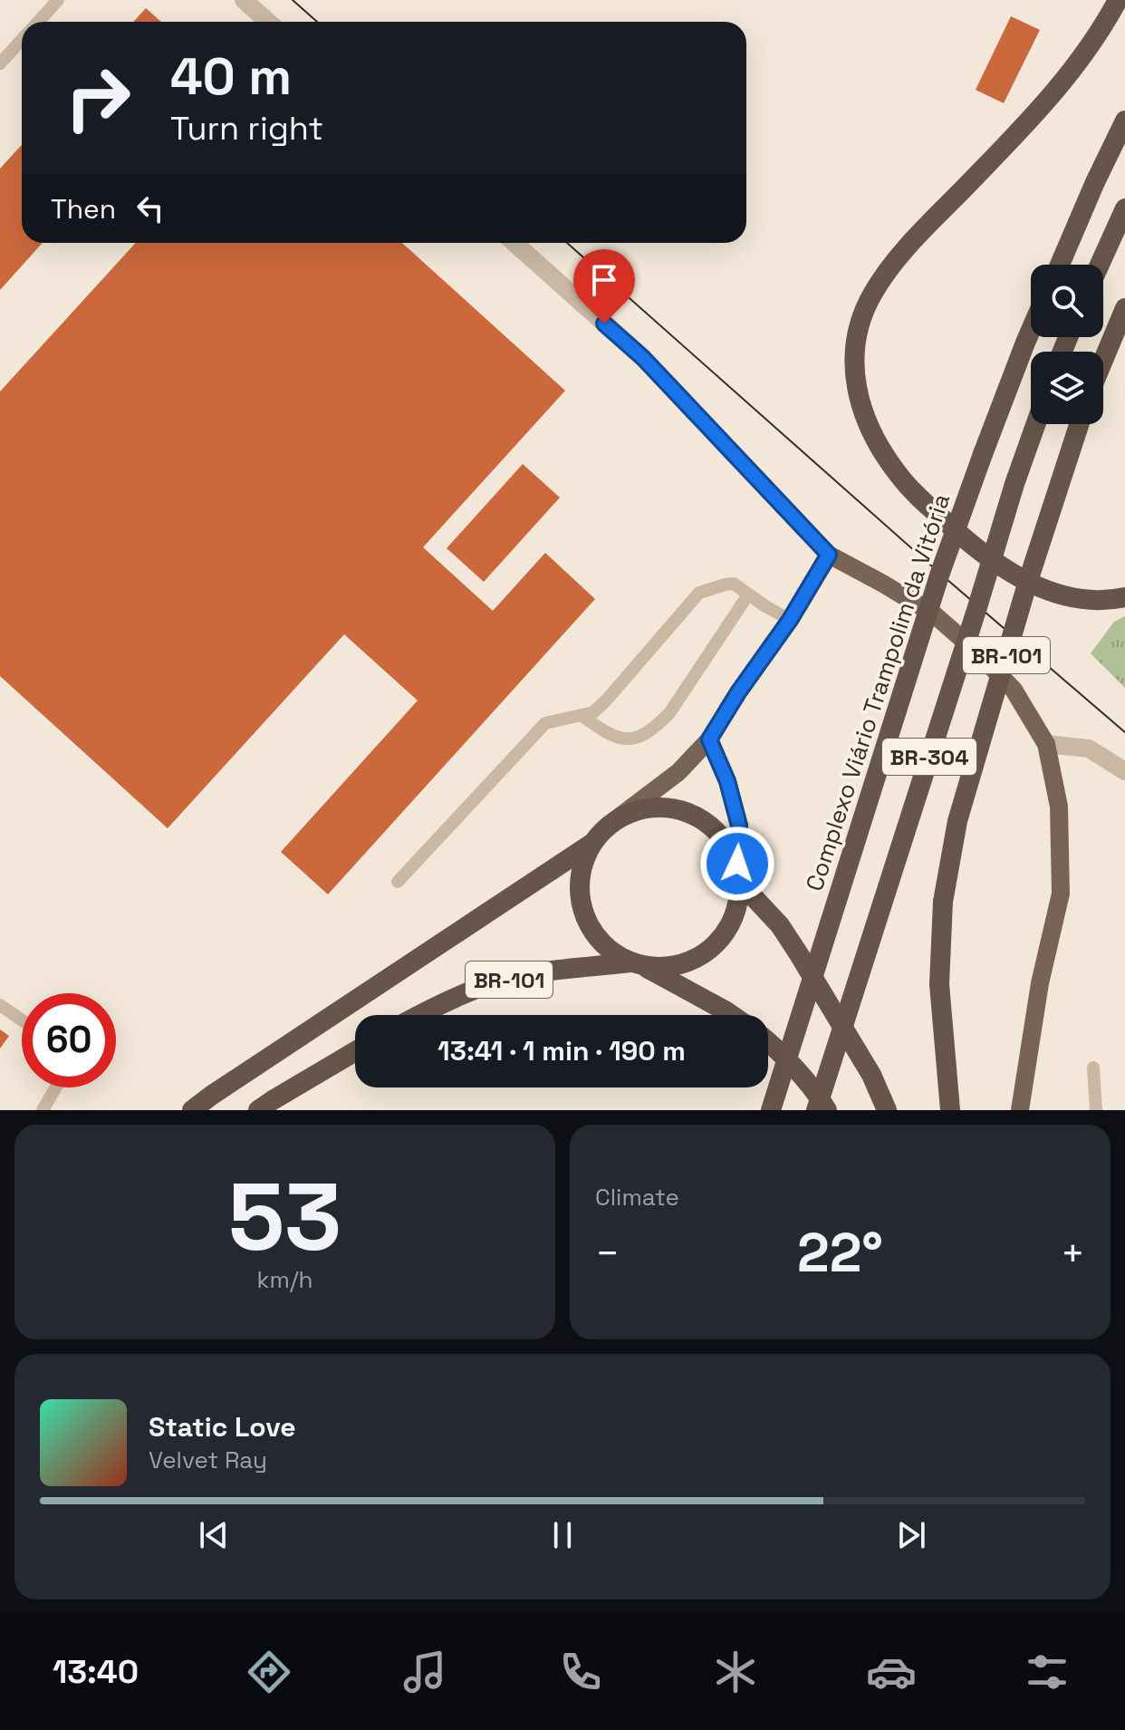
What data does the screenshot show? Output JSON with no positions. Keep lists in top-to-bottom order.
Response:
{
  "streets": {
    "highway": ["BR-101", "Complexo Viário Trampolim da Vitória", "BR-304"]
  },
  "page": {
    "turn": ["40 m", "Turn right"],
    "then": "Then",
    "limit": "60",
    "trip": "13:41 · 1 min · 190 m",
    "tile": [
      ["53", "km/h"],
      "Climate"
    ],
    "heat": ["−", "22°", "+"],
    "song": ["Static Love", "Velvet Ray"],
    "tabs": "13:40"
  }
}
